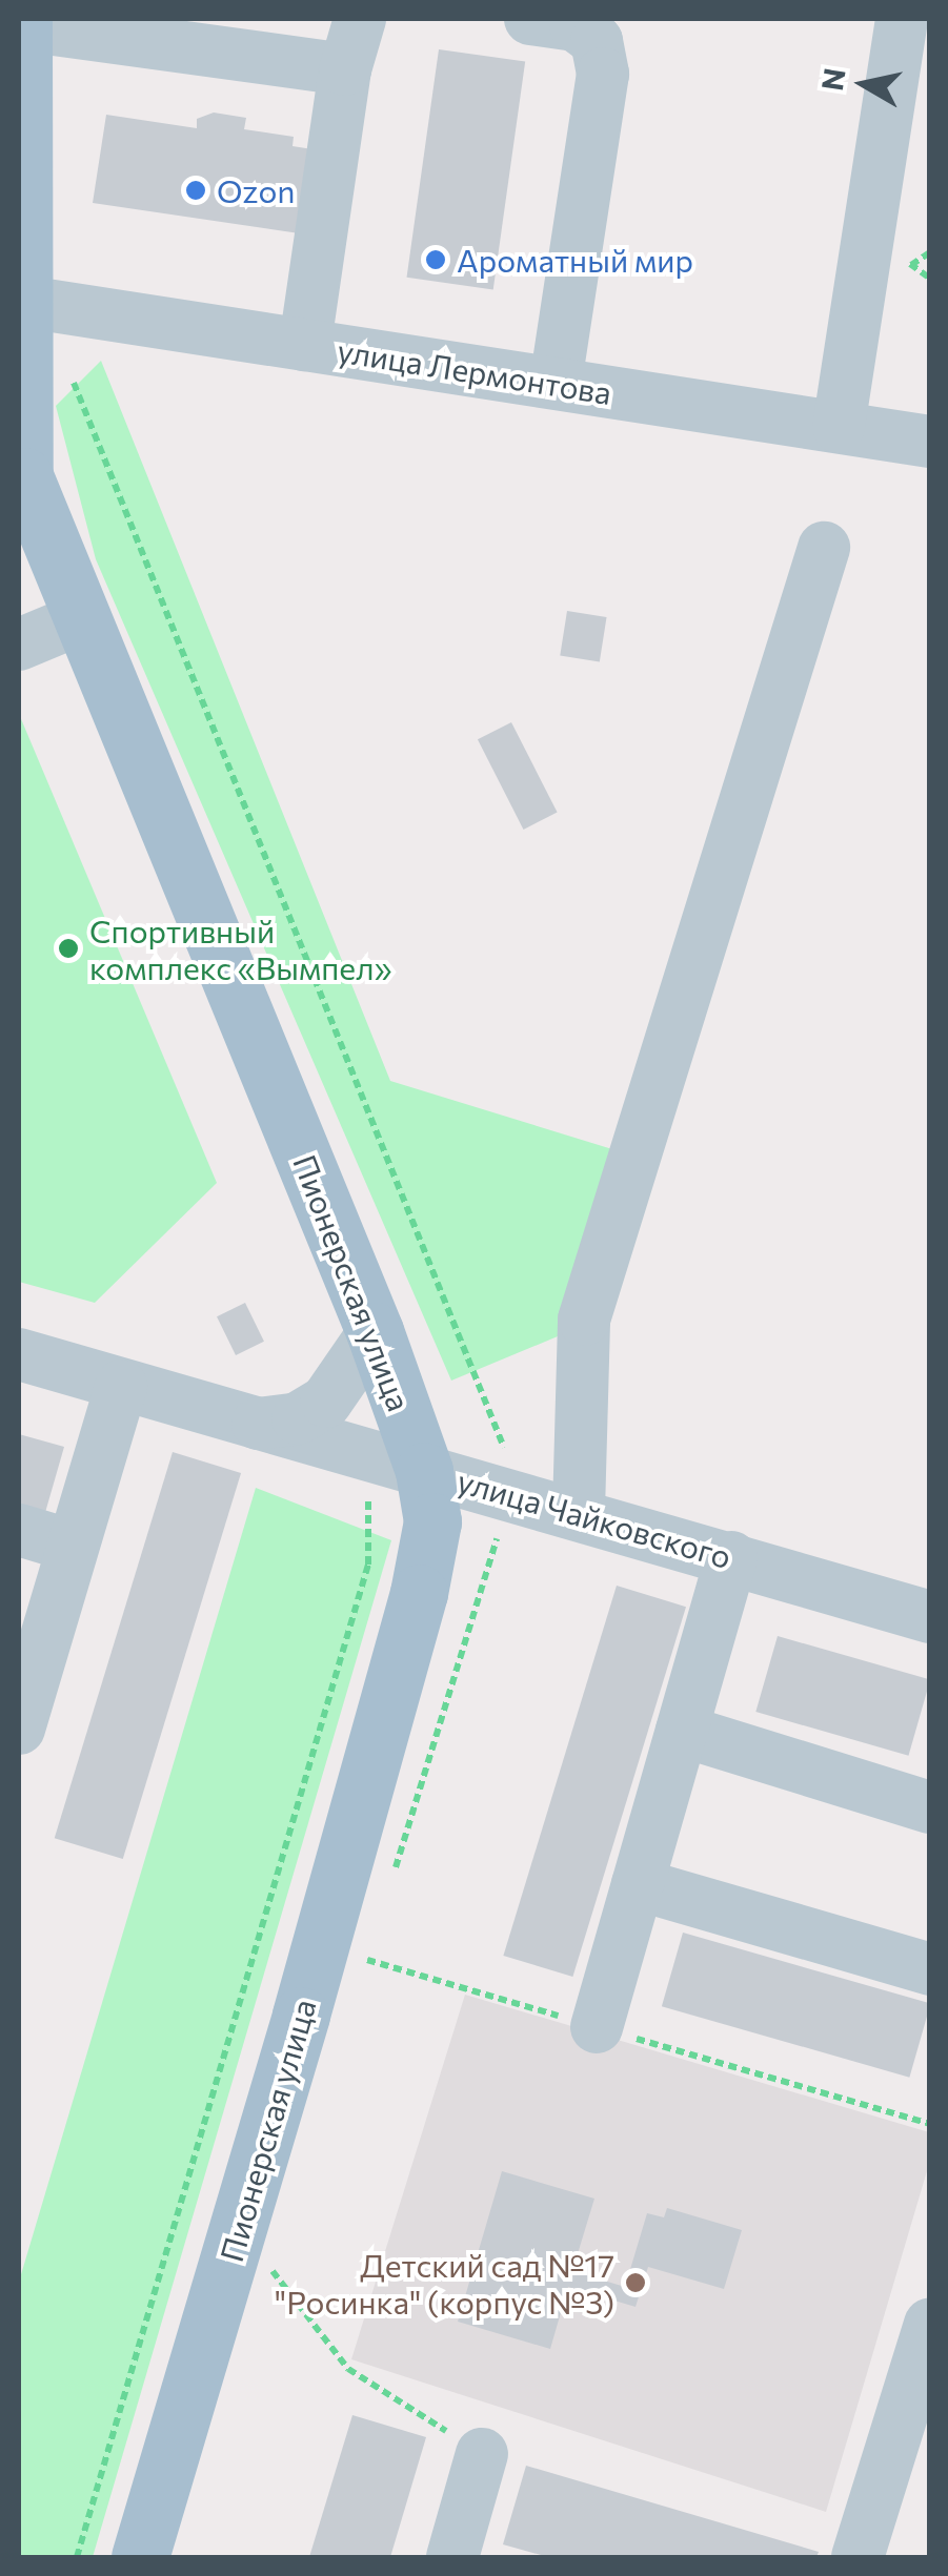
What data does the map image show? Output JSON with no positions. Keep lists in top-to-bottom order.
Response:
{
  "streets": {
    "main road": ["Пионерская улица"],
    "street": ["улица Лермонтова", "улица Чайковского"]
  },
  "crossings": [
    ["улица Лермонтова", "Пионерская улица"],
    ["Пионерская улица", "улица Чайковского"]
  ],
  "places": [
    "Ozon",
    "Ароматный мир",
    "Спортивный комплекс «Вымпел»",
    "Детский сад №17 \"Росинка\" (корпус №3)"
  ],
  "north": "left"
}
